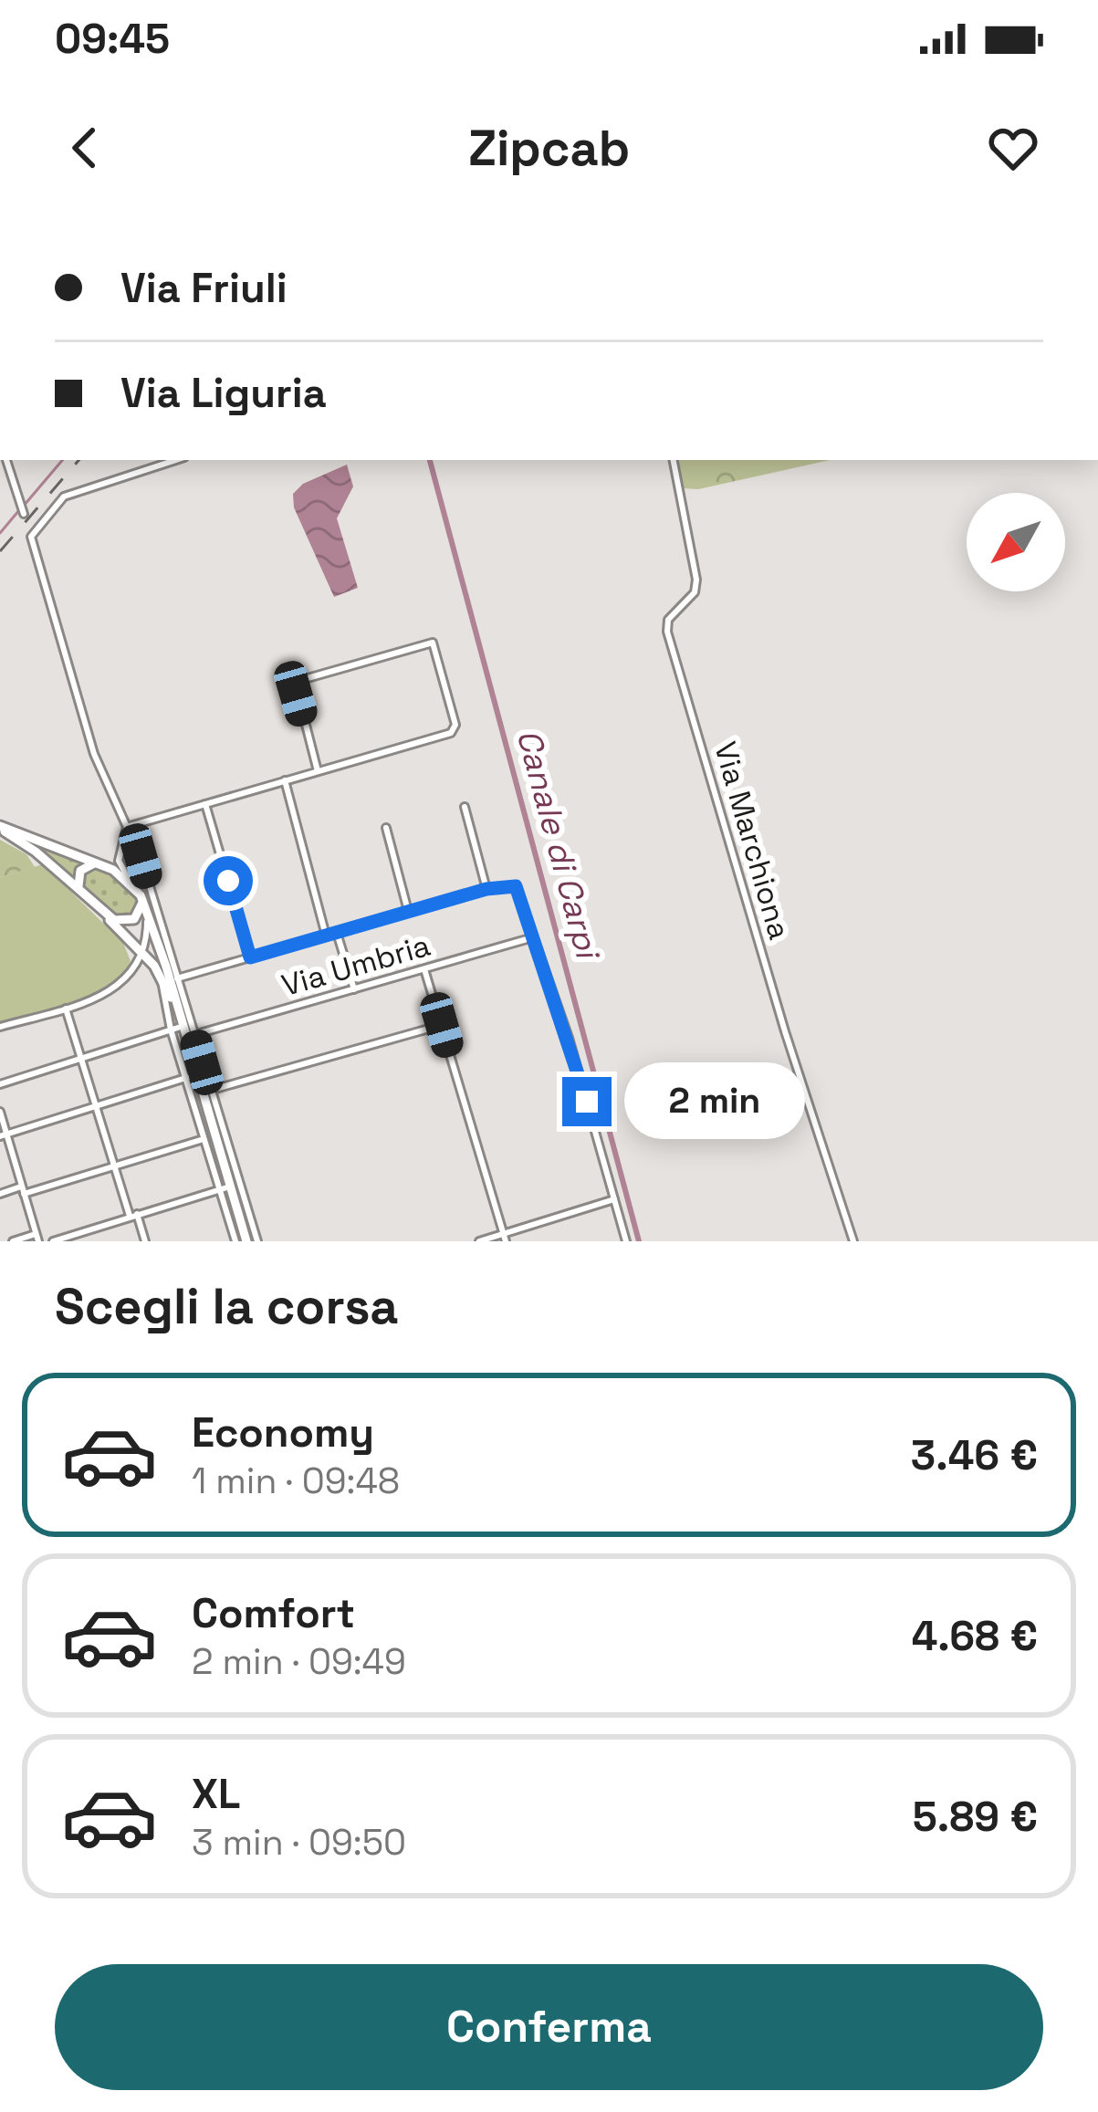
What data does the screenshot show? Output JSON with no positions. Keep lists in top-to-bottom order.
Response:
{
  "streets": {
    "street": ["Via Marchiona", "Via Umbria"]
  },
  "water": ["Canale di Carpi"],
  "north": "bottom left",
  "page": {
    "status": "09:45",
    "header": "Zipcab",
    "banner": ["Via Friuli", "Via Liguria"],
    "bubble": "2 min",
    "heading": "Scegli la corsa",
    "list": [
      {
        "name": "Economy",
        "note": "1 min · 09:48",
        "value": "3.46 €"
      },
      {
        "name": "Comfort",
        "note": "2 min · 09:49",
        "value": "4.68 €"
      },
      {
        "name": "XL",
        "note": "3 min · 09:50",
        "value": "5.89 €"
      }
    ],
    "buttons": "Conferma"
  }
}
